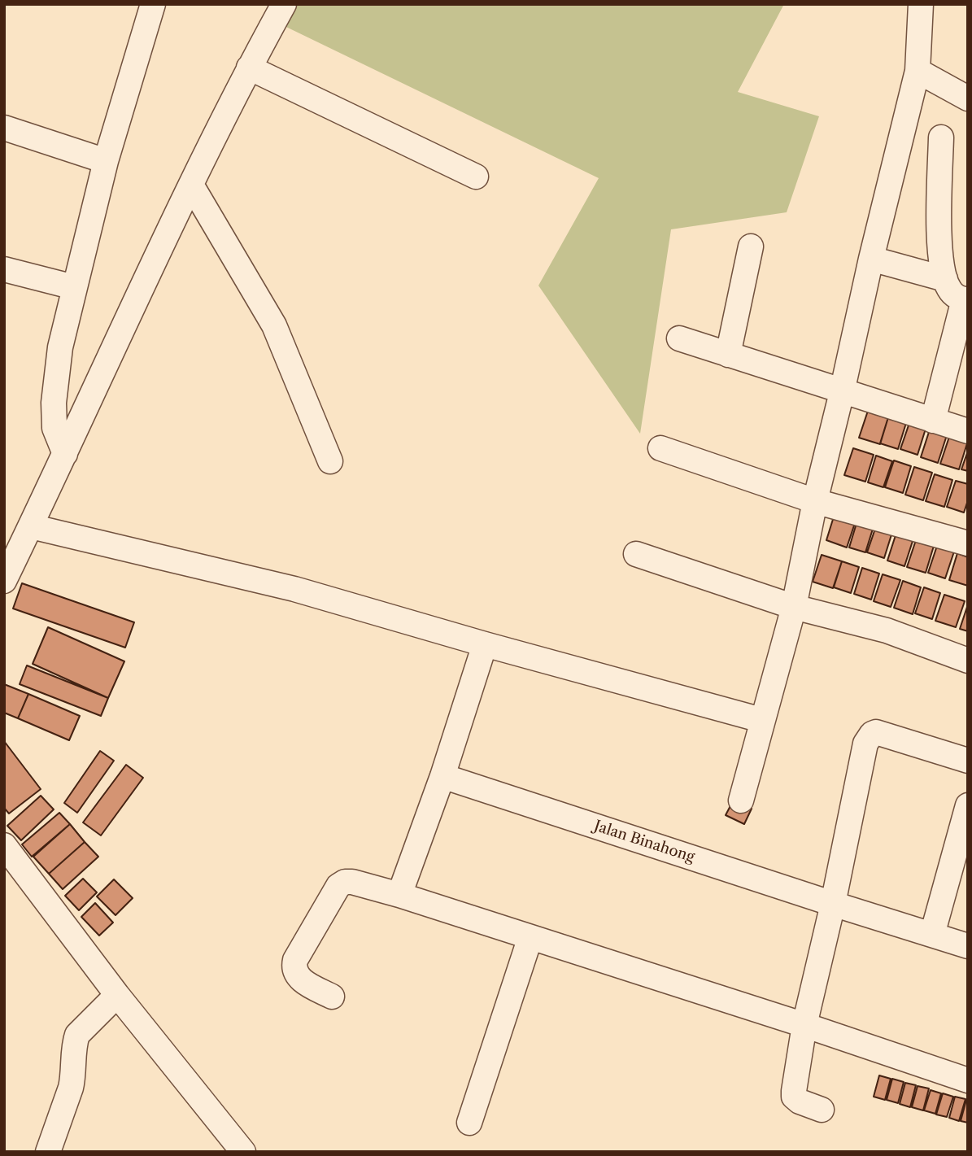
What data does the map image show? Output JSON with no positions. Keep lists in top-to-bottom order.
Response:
{
  "streets": {
    "street": ["Jalan Binahong"]
  }
}
